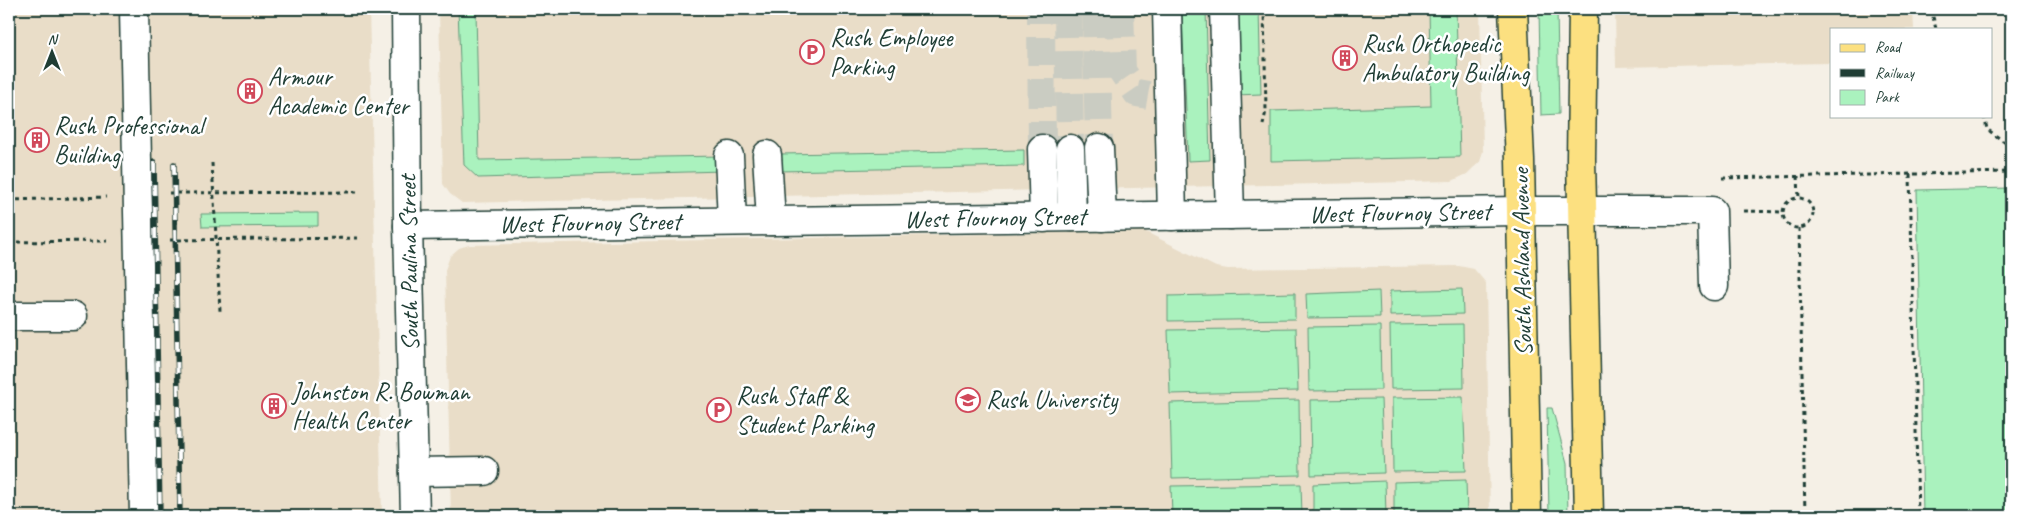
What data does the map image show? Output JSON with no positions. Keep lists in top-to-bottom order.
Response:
{
  "streets": {
    "main road": ["South Ashland Avenue"],
    "street": ["West Flournoy Street", "South Paulina Street"]
  },
  "crossings": [
    ["West Flournoy Street", "South Ashland Avenue"],
    ["West Flournoy Street", "South Paulina Street"]
  ],
  "places": {
    "parking": ["Rush Employee Parking", "Rush Staff & Student Parking"],
    "building": [
      "Rush Orthopedic Ambulatory Building",
      "Armour Academic Center",
      "Rush Professional Building",
      "Johnston R. Bowman Health Center"
    ],
    "school or university": ["Rush University"]
  },
  "legend": ["Road", "Railway", "Park"],
  "north": "top"
}
